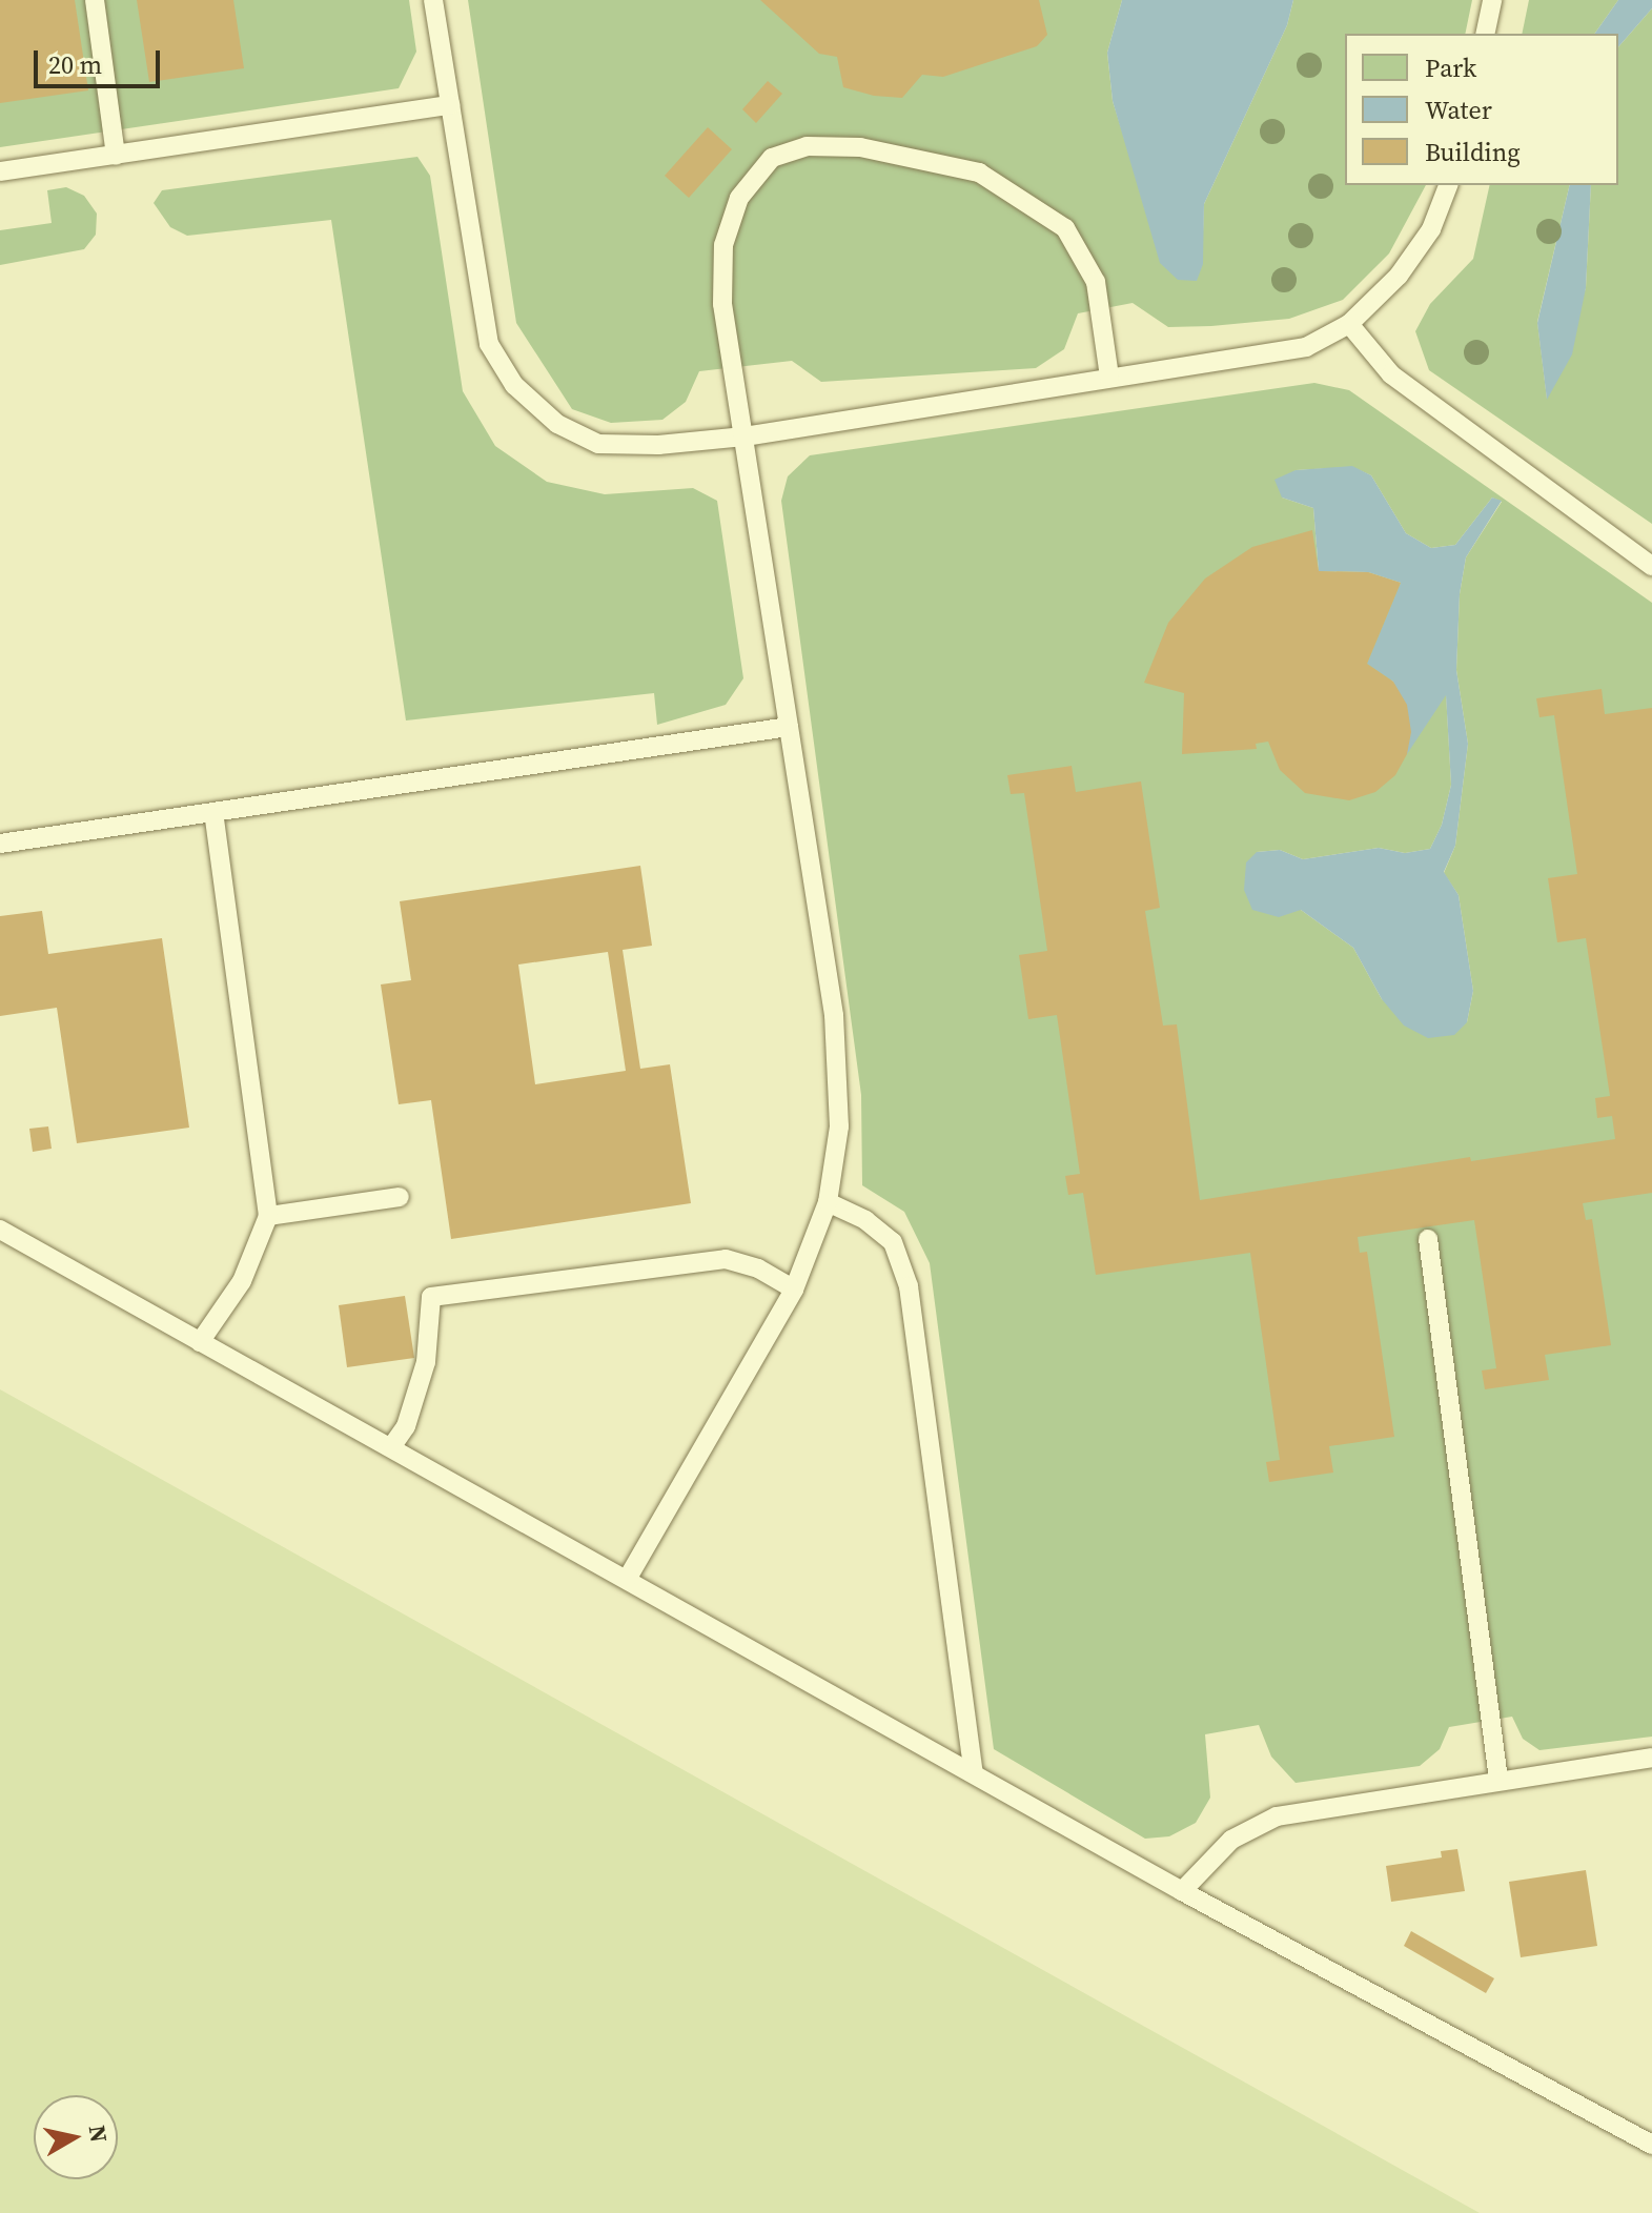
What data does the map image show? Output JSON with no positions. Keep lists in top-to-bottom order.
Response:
{
  "legend": ["Park", "Water", "Building"],
  "scale_bar": "20 m",
  "north": "right"
}
